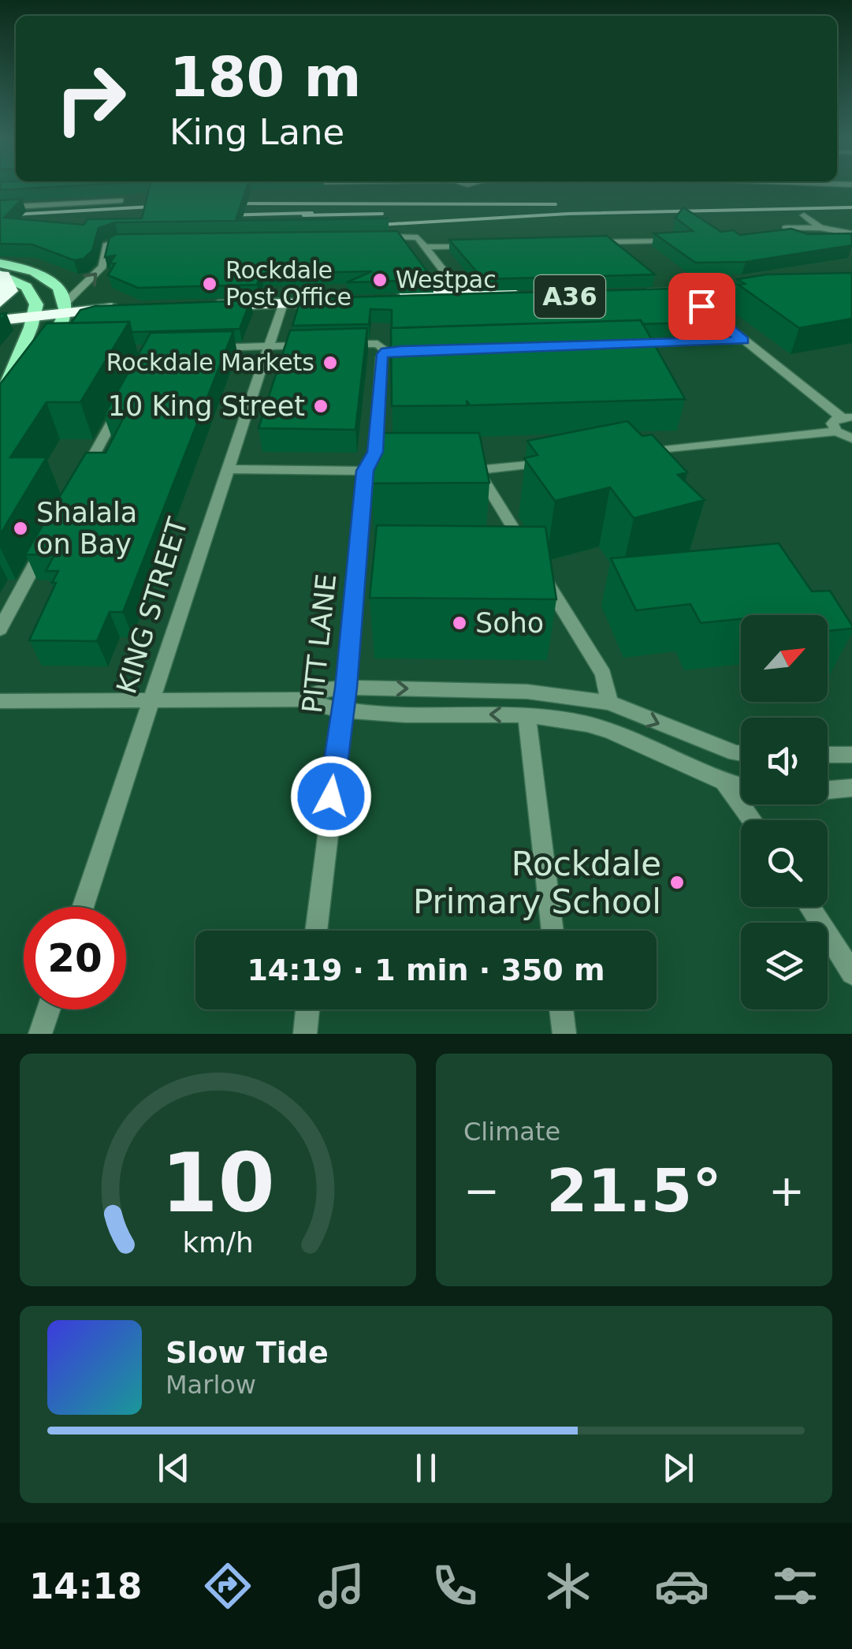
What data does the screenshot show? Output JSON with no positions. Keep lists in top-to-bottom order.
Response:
{
  "streets": {
    "highway": ["A36"],
    "street": ["KING STREET", "PITT LANE"]
  },
  "places": [
    "Westpac",
    "Rockdale Post Office",
    "Rockdale Markets",
    "10 King Street",
    "Shalala on Bay",
    "Soho",
    "Rockdale Primary School"
  ],
  "north": "top right",
  "page": {
    "turn": ["180 m", "King Lane"],
    "limit": "20",
    "trip": "14:19 · 1 min · 350 m",
    "tile": "Climate",
    "heat": ["−", "21.5°", "+"],
    "song": ["Slow Tide", "Marlow"],
    "tabs": "14:18",
    "gauge": ["10", "km/h"]
  }
}
